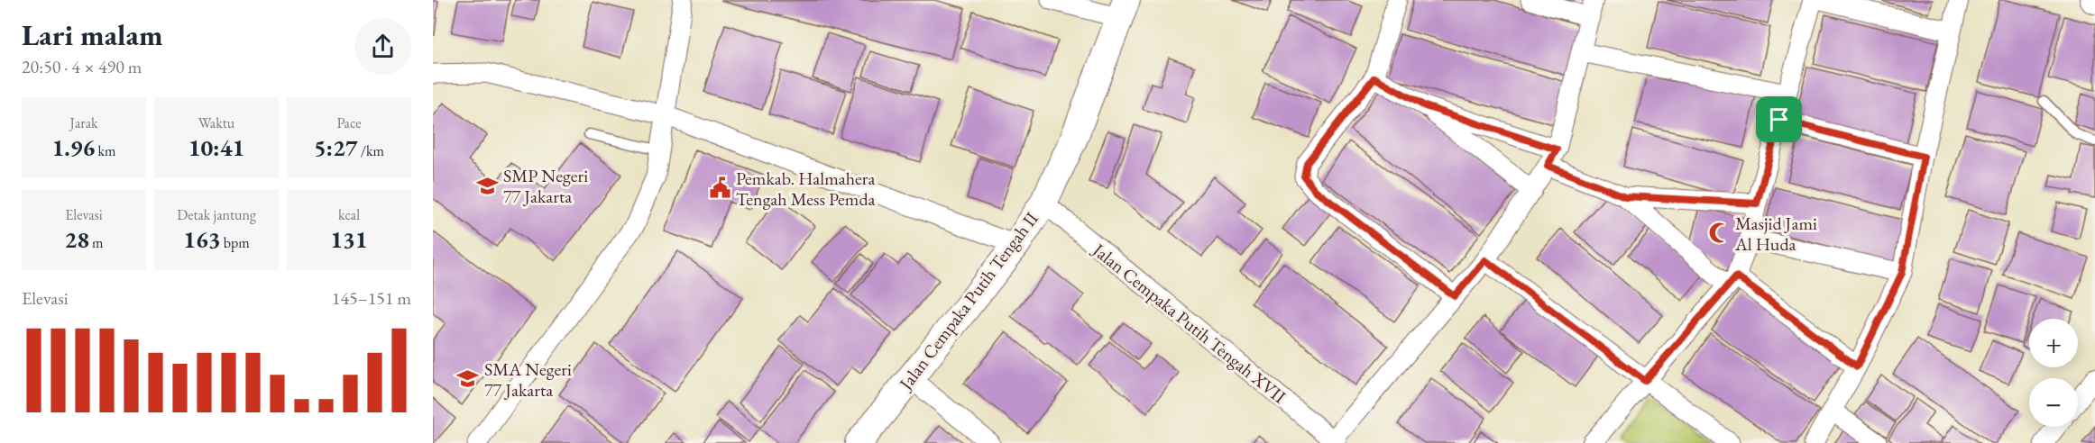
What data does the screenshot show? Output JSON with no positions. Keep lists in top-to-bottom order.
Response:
{
  "streets": {
    "street": ["Jalan Cempaka Putih Tengah II", "Jalan Cempaka Putih Tengah XVII"]
  },
  "crossings": [
    ["Jalan Cempaka Putih Tengah II", "Jalan Cempaka Putih Tengah XVII"]
  ],
  "places": {
    "school or university": ["SMP Negeri 77 Jakarta", "SMA Negeri 77 Jakarta"],
    "public building": ["Pemkab. Halmahera Tengah Mess Pemda"],
    "mosque": ["Masjid Jami Al Huda"]
  },
  "page": {
    "heading": ["Lari malam", "20:50 · 4 × 490 m"],
    "stats": [
      ["Jarak", "1.96 km"],
      ["Waktu", "10:41"],
      ["Pace", "5:27 /km"],
      ["Elevasi", "28 m"],
      ["Detak jantung", "163 bpm"],
      ["kcal", "131"]
    ],
    "chart": ["Elevasi", "145–151 m"],
    "map_buttons": ["+", "−"]
  }
}
